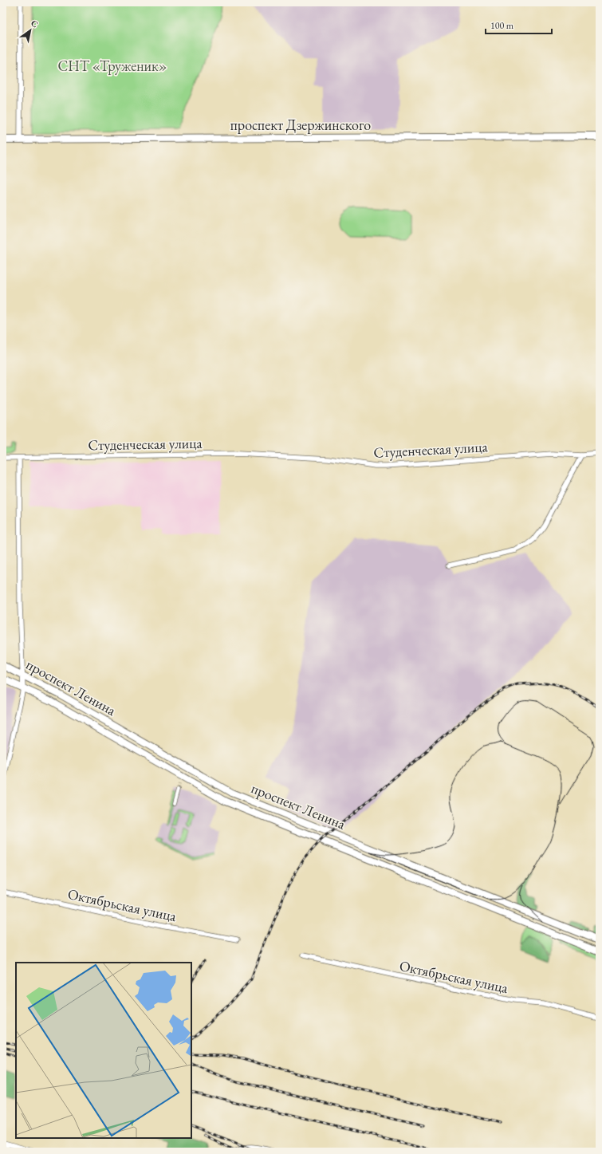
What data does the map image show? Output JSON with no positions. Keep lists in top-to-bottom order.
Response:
{
  "streets": {
    "main road": ["проспект Дзержинского", "проспект Ленина"],
    "street": ["Студенческая улица", "Октябрьская улица"]
  },
  "parks": ["СНТ «Труженик»"],
  "scale_bar": "100 m",
  "north": "top right"
}
